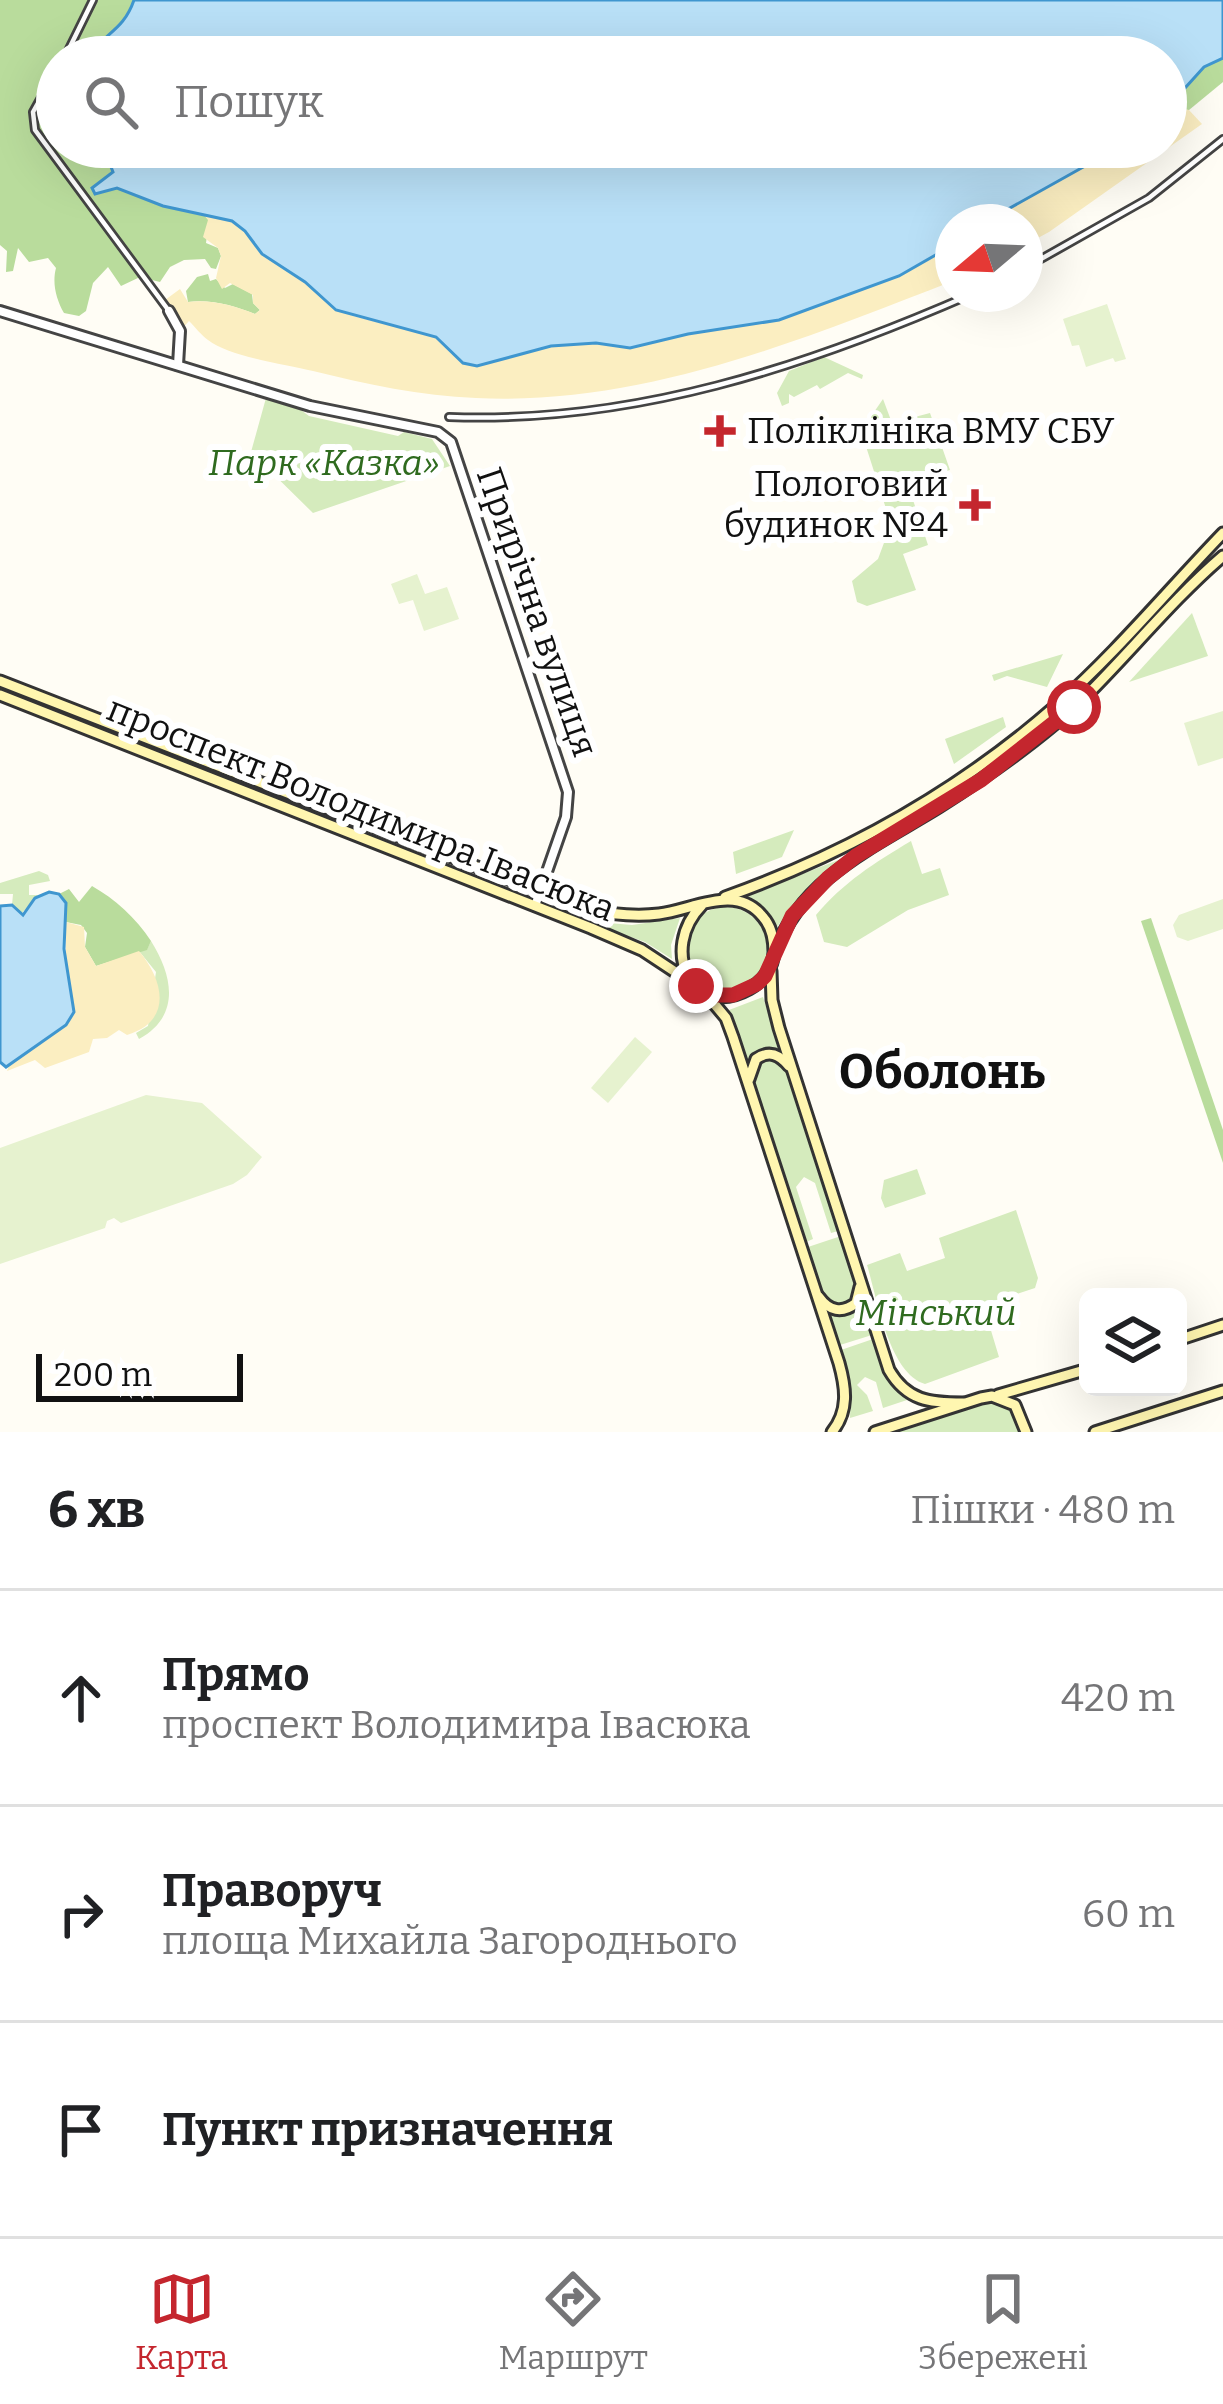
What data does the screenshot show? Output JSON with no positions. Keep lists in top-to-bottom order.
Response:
{
  "streets": {
    "main road": ["проспект Володимира Івасюка"],
    "street": ["Прирічна вулиця"]
  },
  "crossings": [
    ["Прирічна вулиця", "проспект Володимира Івасюка"]
  ],
  "districts": ["Оболонь"],
  "parks": ["Парк «Казка»", "Мінський"],
  "places": {
    "health": ["Поліклініка ВМУ СБУ", "Пологовий будинок №4"]
  },
  "scale_bar": "200 m",
  "north": "left",
  "page": {
    "search": "Пошук",
    "scale": "200 m",
    "heading": ["6 хв", "Пішки · 480 m"],
    "list": [
      ["Прямо", "проспект Володимира Івасюка", "420 m"],
      ["Праворуч", "площа Михайла Загороднього", "60 m"],
      "Пункт призначення"
    ],
    "nav": ["Карта", "Маршрут", "Збережені"]
  }
}
